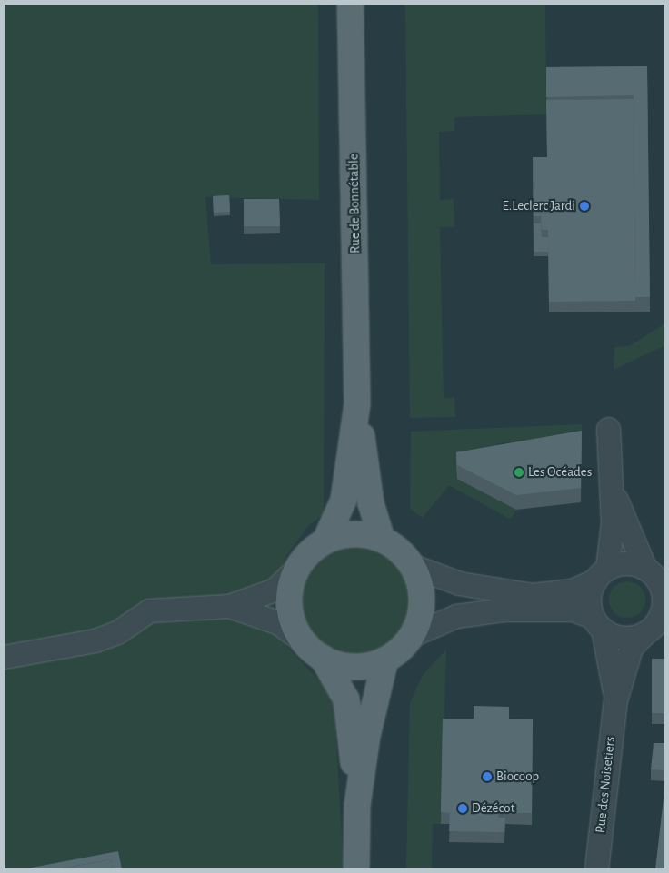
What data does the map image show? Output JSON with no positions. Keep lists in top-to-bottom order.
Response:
{
  "streets": {
    "main road": ["Rue de Bonnétable"],
    "street": ["Rue des Noisetiers"]
  },
  "places": [
    "E.Leclerc Jardi",
    "Les Océades",
    "Biocoop",
    "Dézécot"
  ]
}
